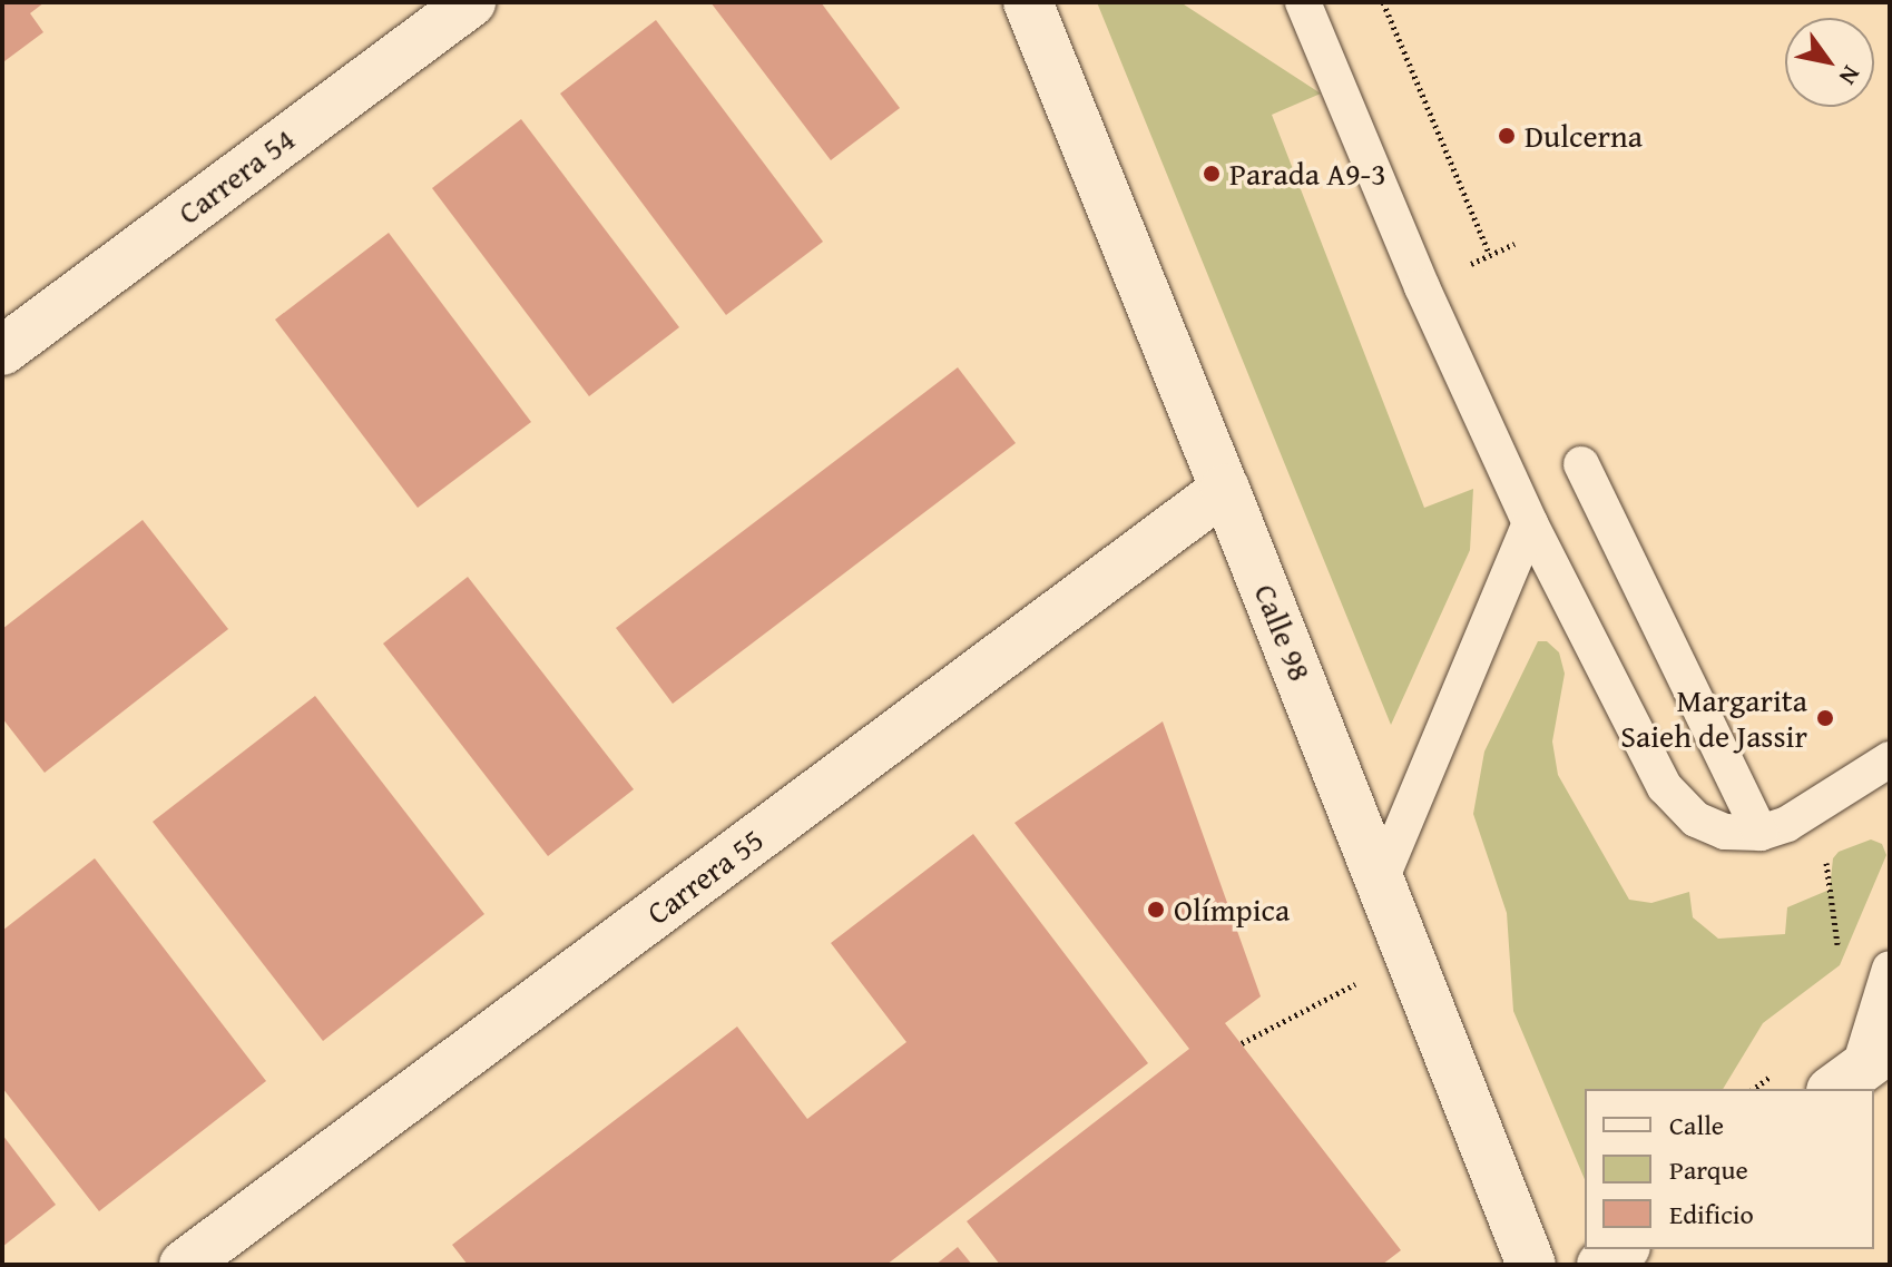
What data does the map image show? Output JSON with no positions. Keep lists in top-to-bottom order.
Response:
{
  "streets": {
    "street": ["Carrera 54", "Calle 98", "Carrera 55"]
  },
  "crossings": [
    ["Calle 98", "Carrera 55"]
  ],
  "places": [
    "Dulcerna",
    "Parada A9-3",
    "Margarita Saieh de Jassir",
    "Olímpica"
  ],
  "legend": ["Calle", "Parque", "Edificio"],
  "north": "bottom right"
}
